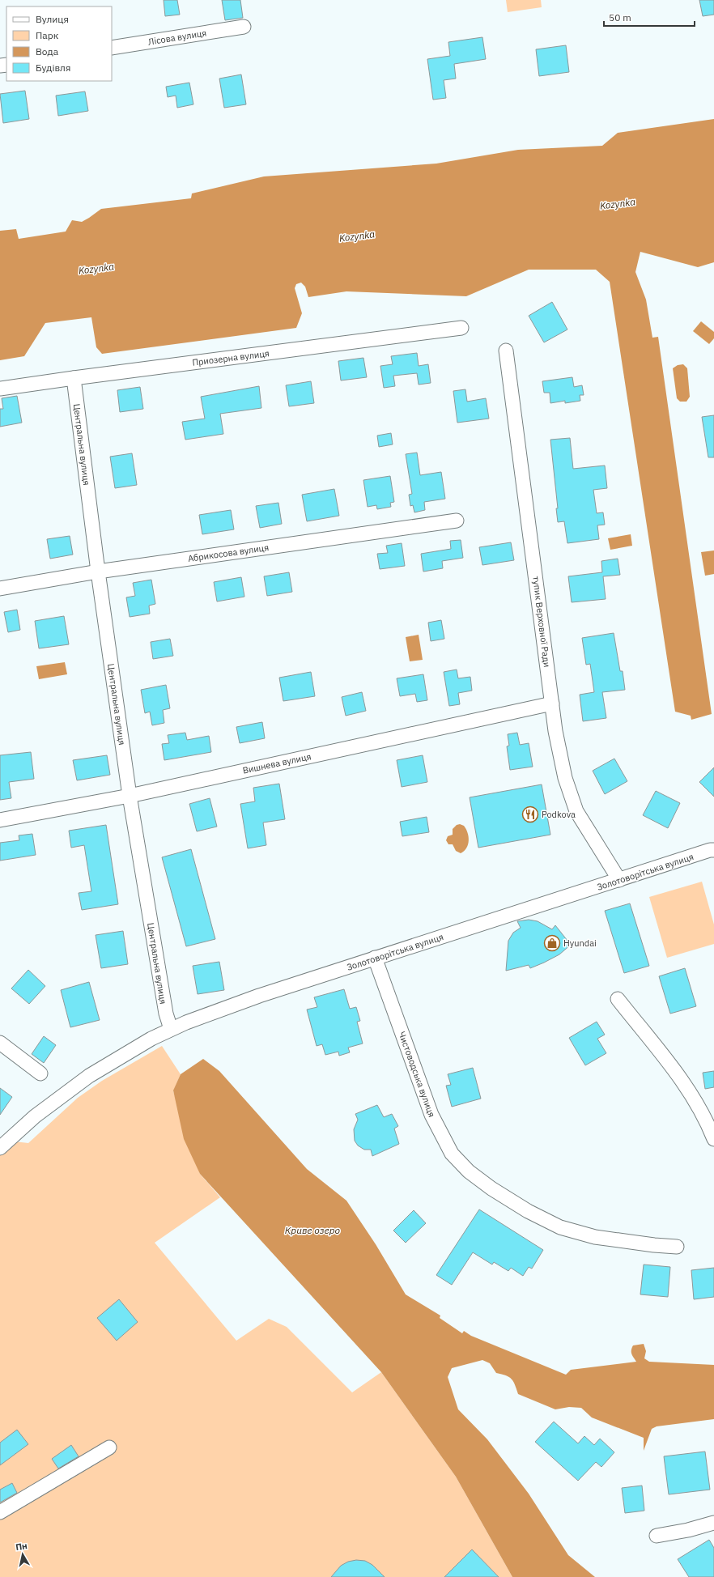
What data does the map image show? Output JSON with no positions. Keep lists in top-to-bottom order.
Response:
{
  "streets": {
    "street": [
      "Лісова вулиця",
      "Приозерна вулиця",
      "Центральна вулиця",
      "Абрикосова вулиця",
      "тупик Верховної Ради",
      "Вишнева вулиця",
      "Золотоворітська вулиця",
      "Чистоводська вулиця"
    ]
  },
  "crossings": [
    ["Приозерна вулиця", "Центральна вулиця"],
    ["Центральна вулиця", "Абрикосова вулиця"],
    ["Центральна вулиця", "Вишнева вулиця"],
    ["Центральна вулиця", "Золотоворітська вулиця"],
    ["тупик Верховної Ради", "Вишнева вулиця"],
    ["тупик Верховної Ради", "Золотоворітська вулиця"],
    ["Золотоворітська вулиця", "Чистоводська вулиця"]
  ],
  "water": ["Kozynka", "Криве озеро"],
  "places": {
    "restaurant": ["Podkova"],
    "shop": ["Hyundai"]
  },
  "legend": [
    "Вулиця",
    "Парк",
    "Вода",
    "Будівля"
  ],
  "scale_bar": "50 m",
  "north": "top"
}
